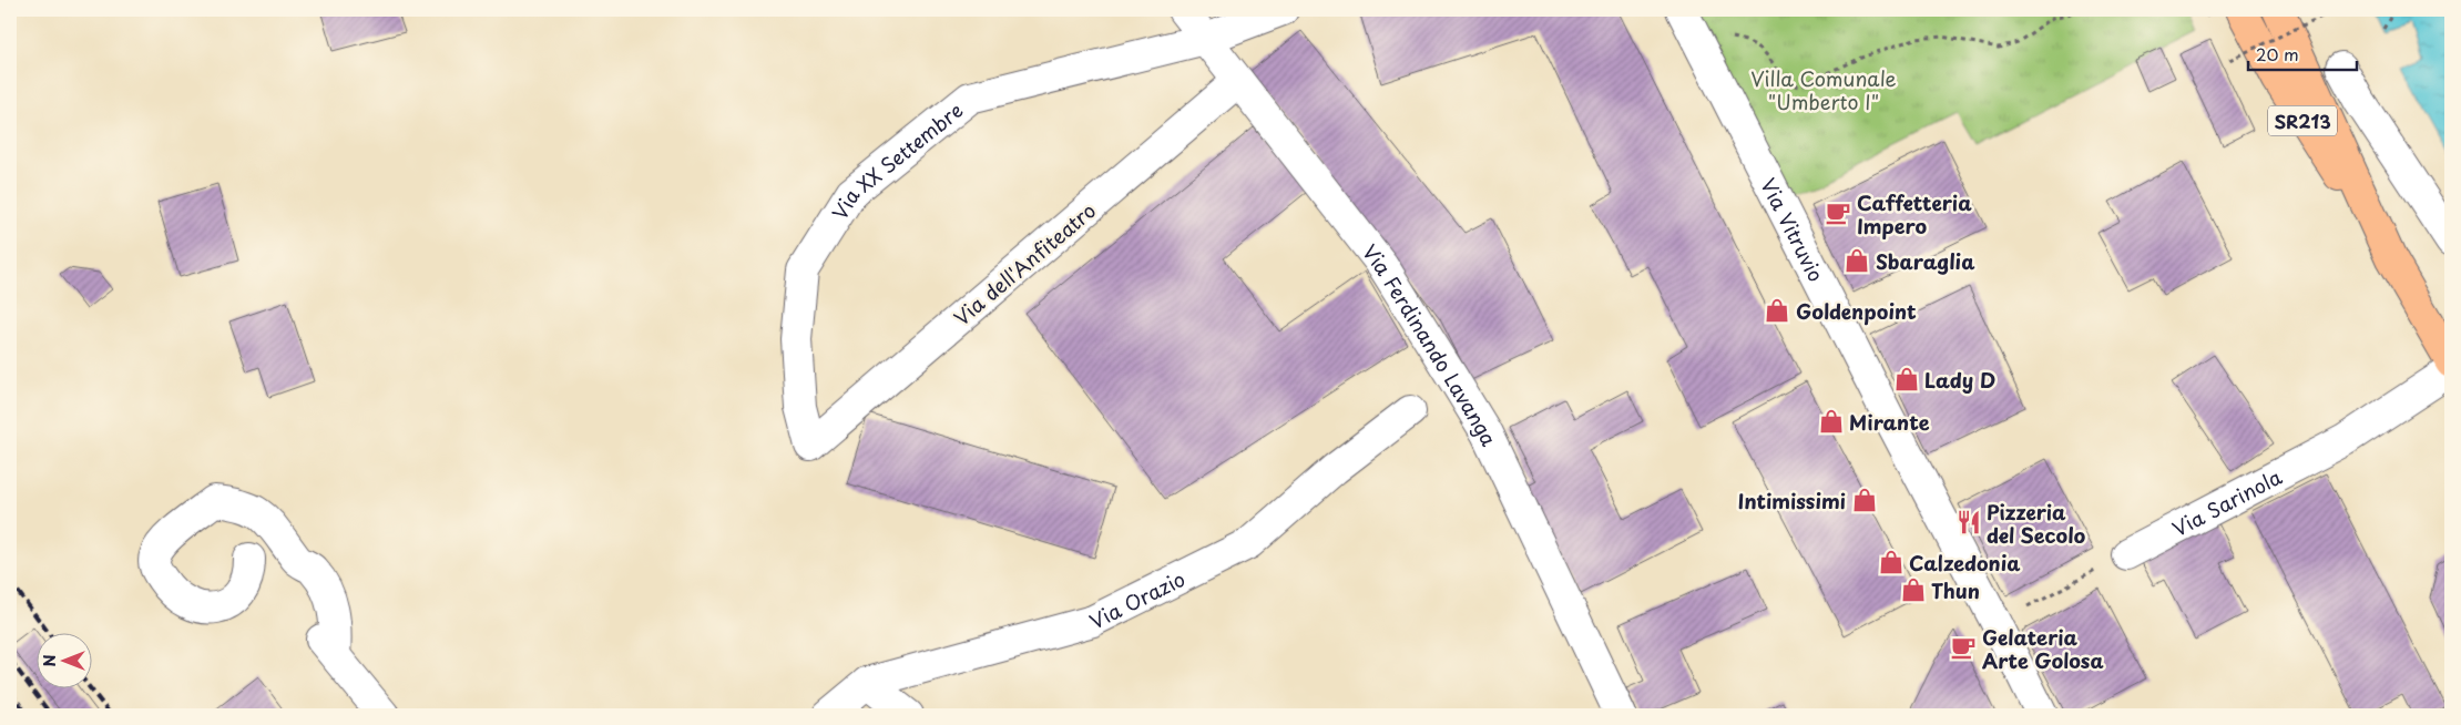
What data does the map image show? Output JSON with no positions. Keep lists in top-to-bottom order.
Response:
{
  "streets": {
    "main road": ["SR213"],
    "street": [
      "Via XX Settembre",
      "Via Vitruvio",
      "Via dell'Anfiteatro",
      "Via Ferdinando Lavanga",
      "Via Sarinola",
      "Via Orazio"
    ]
  },
  "crossings": [
    ["Via XX Settembre", "Via dell'Anfiteatro"],
    ["Via XX Settembre", "Via Ferdinando Lavanga"],
    ["Via dell'Anfiteatro", "Via Ferdinando Lavanga"]
  ],
  "parks": ["Villa Comunale \"Umberto I\""],
  "places": {
    "cafe": ["Caffetteria Impero", "Gelateria Arte Golosa"],
    "shop": [
      "Sbaraglia",
      "Goldenpoint",
      "Lady D",
      "Mirante",
      "Intimissimi",
      "Calzedonia",
      "Thun"
    ],
    "restaurant": ["Pizzeria del Secolo"]
  },
  "scale_bar": "20 m",
  "north": "left"
}
